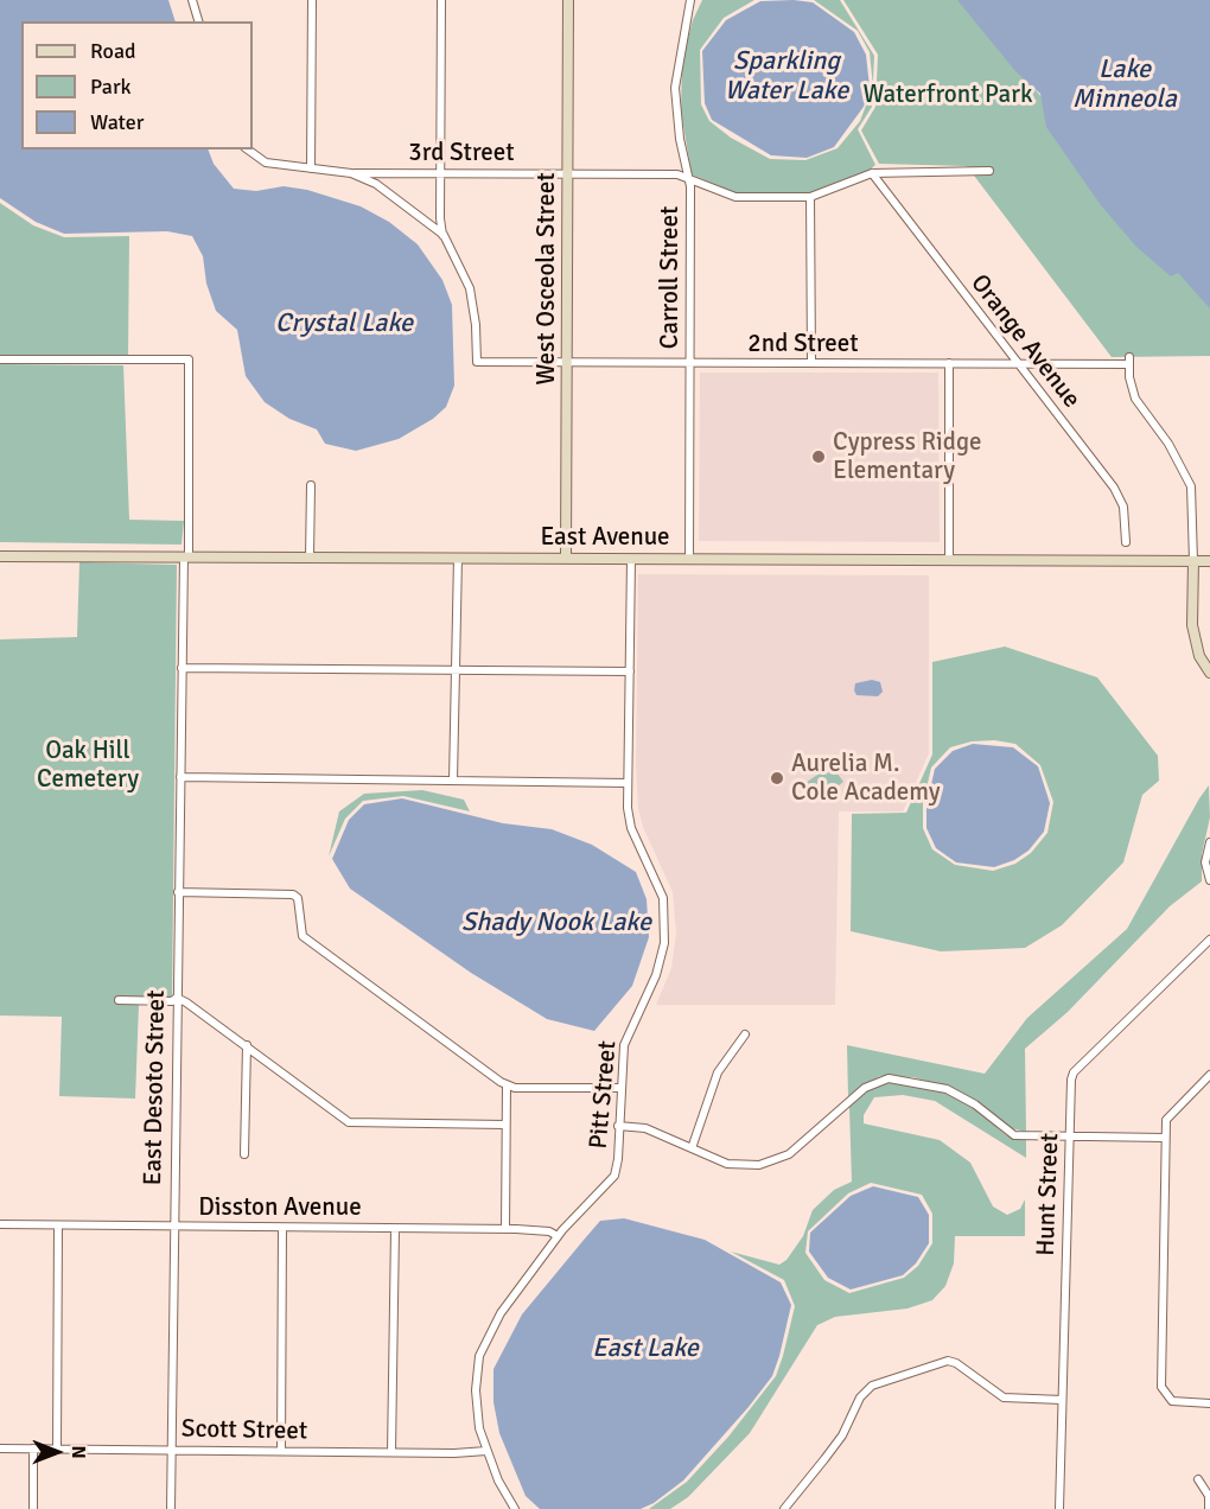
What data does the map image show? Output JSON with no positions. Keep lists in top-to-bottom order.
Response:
{
  "streets": {
    "street": [
      "3rd Street",
      "Carroll Street",
      "West Osceola Street",
      "Orange Avenue",
      "2nd Street",
      "East Avenue",
      "East Desoto Street",
      "Pitt Street",
      "Hunt Street",
      "Disston Avenue",
      "Scott Street"
    ]
  },
  "crossings": [
    ["3rd Street", "Carroll Street"],
    ["3rd Street", "West Osceola Street"],
    ["3rd Street", "Orange Avenue"],
    ["Carroll Street", "2nd Street"],
    ["Carroll Street", "East Avenue"],
    ["West Osceola Street", "2nd Street"],
    ["West Osceola Street", "East Avenue"],
    ["Orange Avenue", "2nd Street"],
    ["2nd Street", "East Avenue"],
    ["East Avenue", "East Desoto Street"],
    ["East Avenue", "Pitt Street"],
    ["East Desoto Street", "Disston Avenue"],
    ["East Desoto Street", "Scott Street"],
    ["Pitt Street", "Disston Avenue"],
    ["Pitt Street", "Scott Street"]
  ],
  "water": [
    "Sparkling Water Lake",
    "Lake Minneola",
    "Crystal Lake",
    "Shady Nook Lake",
    "East Lake"
  ],
  "parks": ["Waterfront Park", "Oak Hill Cemetery"],
  "places": ["Cypress Ridge Elementary", "Aurelia M. Cole Academy"],
  "legend": ["Road", "Park", "Water"],
  "north": "right"
}
